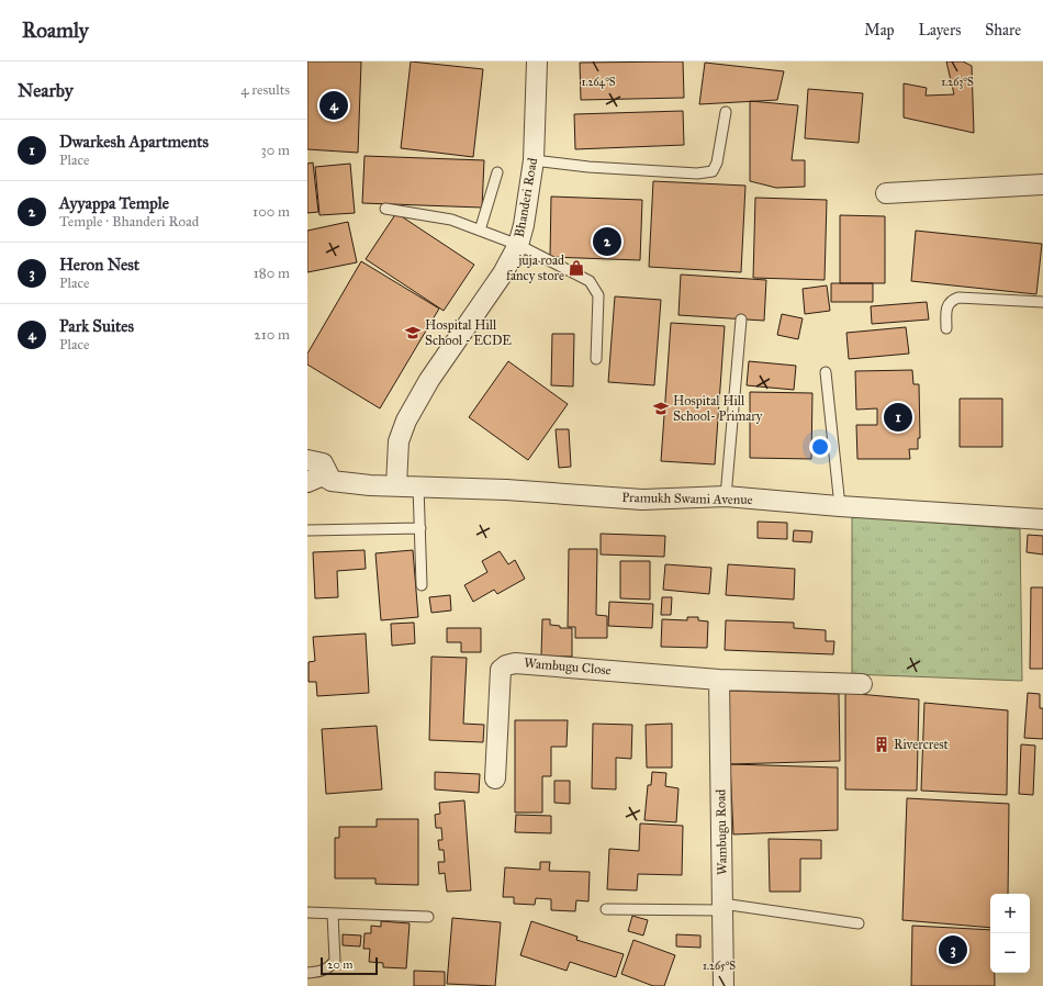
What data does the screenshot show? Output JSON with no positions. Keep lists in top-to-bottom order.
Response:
{
  "streets": {
    "street": [
      "Bhanderi Road",
      "Pramukh Swami Avenue",
      "Wambugu Close",
      "Wambugu Road"
    ]
  },
  "crossings": [
    ["Bhanderi Road", "Pramukh Swami Avenue"],
    ["Wambugu Close", "Wambugu Road"]
  ],
  "places": {
    "shop": ["juja road fancy store"],
    "school or university": ["Hospital Hill School - ECDE", "Hospital Hill School- Primary"],
    "building": ["Rivercrest"]
  },
  "scale_bar": "20 m",
  "page": {
    "header": "Roamly",
    "nav": ["Map", "Layers", "Share"],
    "heading": ["Nearby", "4 results"],
    "pins": [
      "4",
      "2",
      "1",
      "3"
    ],
    "list": [
      {
        "mark": "1",
        "name": "Dwarkesh Apartments",
        "note": "Place",
        "value": "30 m"
      },
      {
        "mark": "2",
        "name": "Ayyappa Temple",
        "note": "Temple · Bhanderi Road",
        "value": "100 m"
      },
      {
        "mark": "3",
        "name": "Heron Nest",
        "note": "Place",
        "value": "180 m"
      },
      {
        "mark": "4",
        "name": "Park Suites",
        "note": "Place",
        "value": "210 m"
      }
    ],
    "map_buttons": ["+", "−"],
    "scale": "20 m"
  },
  "coordinates": ["1.264°S", "1.263°S", "1.265°S"]
}
